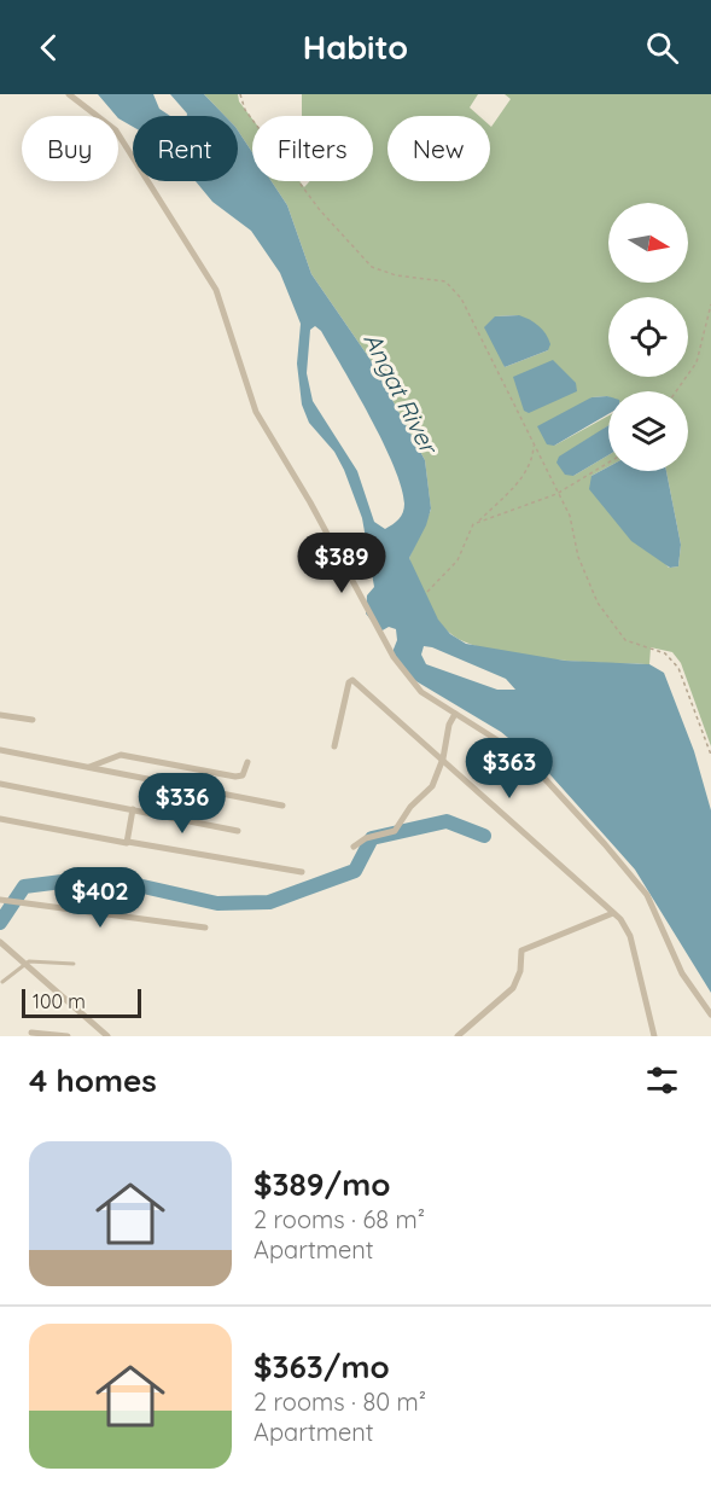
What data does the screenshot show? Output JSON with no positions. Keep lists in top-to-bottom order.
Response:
{
  "water": ["Angat River"],
  "scale_bar": "100 m",
  "north": "right",
  "page": {
    "header": "Habito",
    "chip": [
      "Buy",
      "Rent",
      "Filters",
      "New"
    ],
    "price": [
      "$389",
      "$363",
      "$336",
      "$402"
    ],
    "scale": "100 m",
    "heading": "4 homes",
    "list": [
      {
        "name": "$389/mo",
        "note": "2 rooms · 68 m² · Apartment"
      },
      {
        "name": "$363/mo",
        "note": "2 rooms · 80 m² · Apartment"
      }
    ]
  }
}
